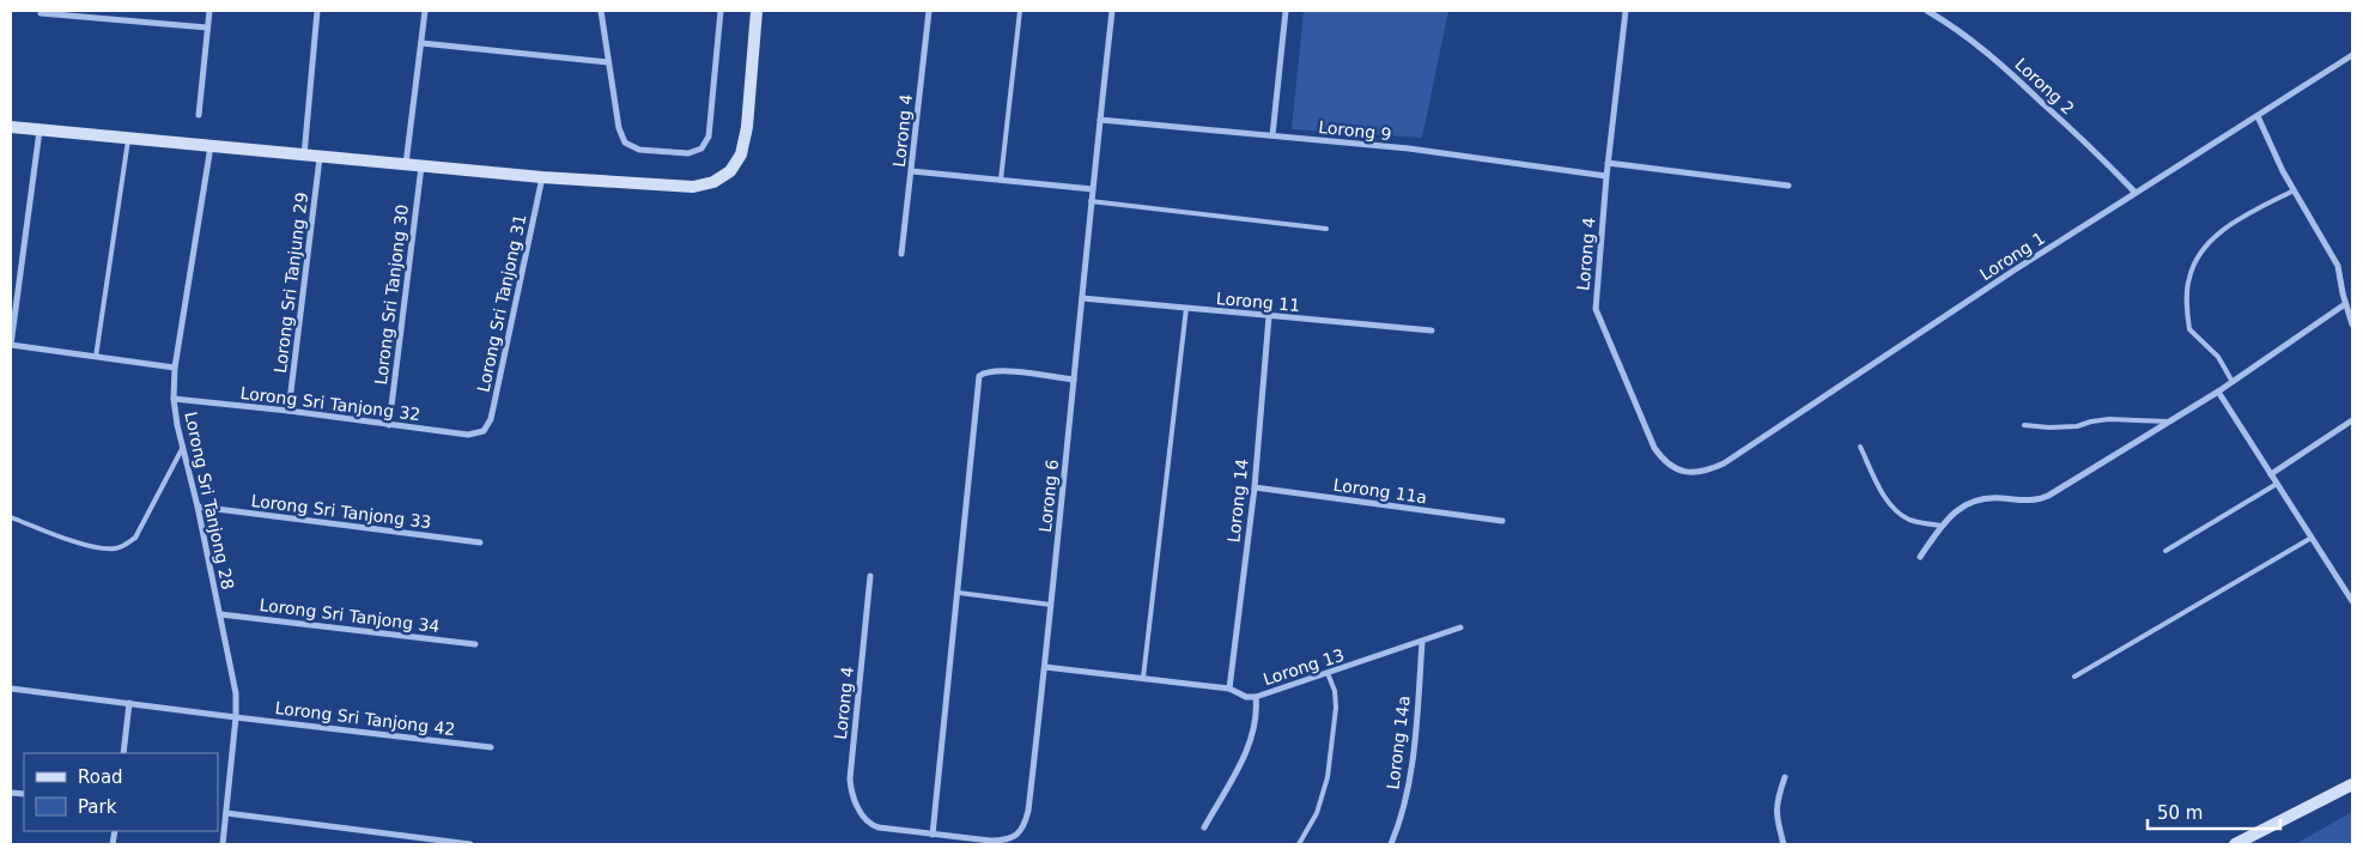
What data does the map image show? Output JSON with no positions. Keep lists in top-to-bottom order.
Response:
{
  "streets": {
    "street": [
      "Lorong 2",
      "Lorong 4",
      "Lorong 9",
      "Lorong 1",
      "Lorong Sri Tanjung 29",
      "Lorong Sri Tanjong 30",
      "Lorong 11",
      "Lorong Sri Tanjong 31",
      "Lorong Sri Tanjong 32",
      "Lorong 11a",
      "Lorong 6",
      "Lorong Sri Tanjong 28",
      "Lorong 14",
      "Lorong Sri Tanjong 33",
      "Lorong Sri Tanjong 34",
      "Lorong 13",
      "Lorong Sri Tanjong 42",
      "Lorong 14a"
    ]
  },
  "crossings": [
    ["Lorong 2", "Lorong 1"],
    ["Lorong 4", "Lorong 9"],
    ["Lorong 4", "Lorong 1"],
    ["Lorong 4", "Lorong 6"],
    ["Lorong 9", "Lorong 6"],
    ["Lorong Sri Tanjung 29", "Lorong Sri Tanjong 32"],
    ["Lorong Sri Tanjong 30", "Lorong Sri Tanjong 32"],
    ["Lorong 11", "Lorong 6"],
    ["Lorong 11", "Lorong 14"],
    ["Lorong Sri Tanjong 31", "Lorong Sri Tanjong 32"],
    ["Lorong Sri Tanjong 32", "Lorong Sri Tanjong 28"],
    ["Lorong 11a", "Lorong 14"],
    ["Lorong 6", "Lorong 13"],
    ["Lorong Sri Tanjong 28", "Lorong Sri Tanjong 33"],
    ["Lorong Sri Tanjong 28", "Lorong Sri Tanjong 34"],
    ["Lorong Sri Tanjong 28", "Lorong Sri Tanjong 42"],
    ["Lorong 14", "Lorong 13"],
    ["Lorong 13", "Lorong 14a"]
  ],
  "legend": ["Road", "Park"],
  "scale_bar": "50 m"
}
